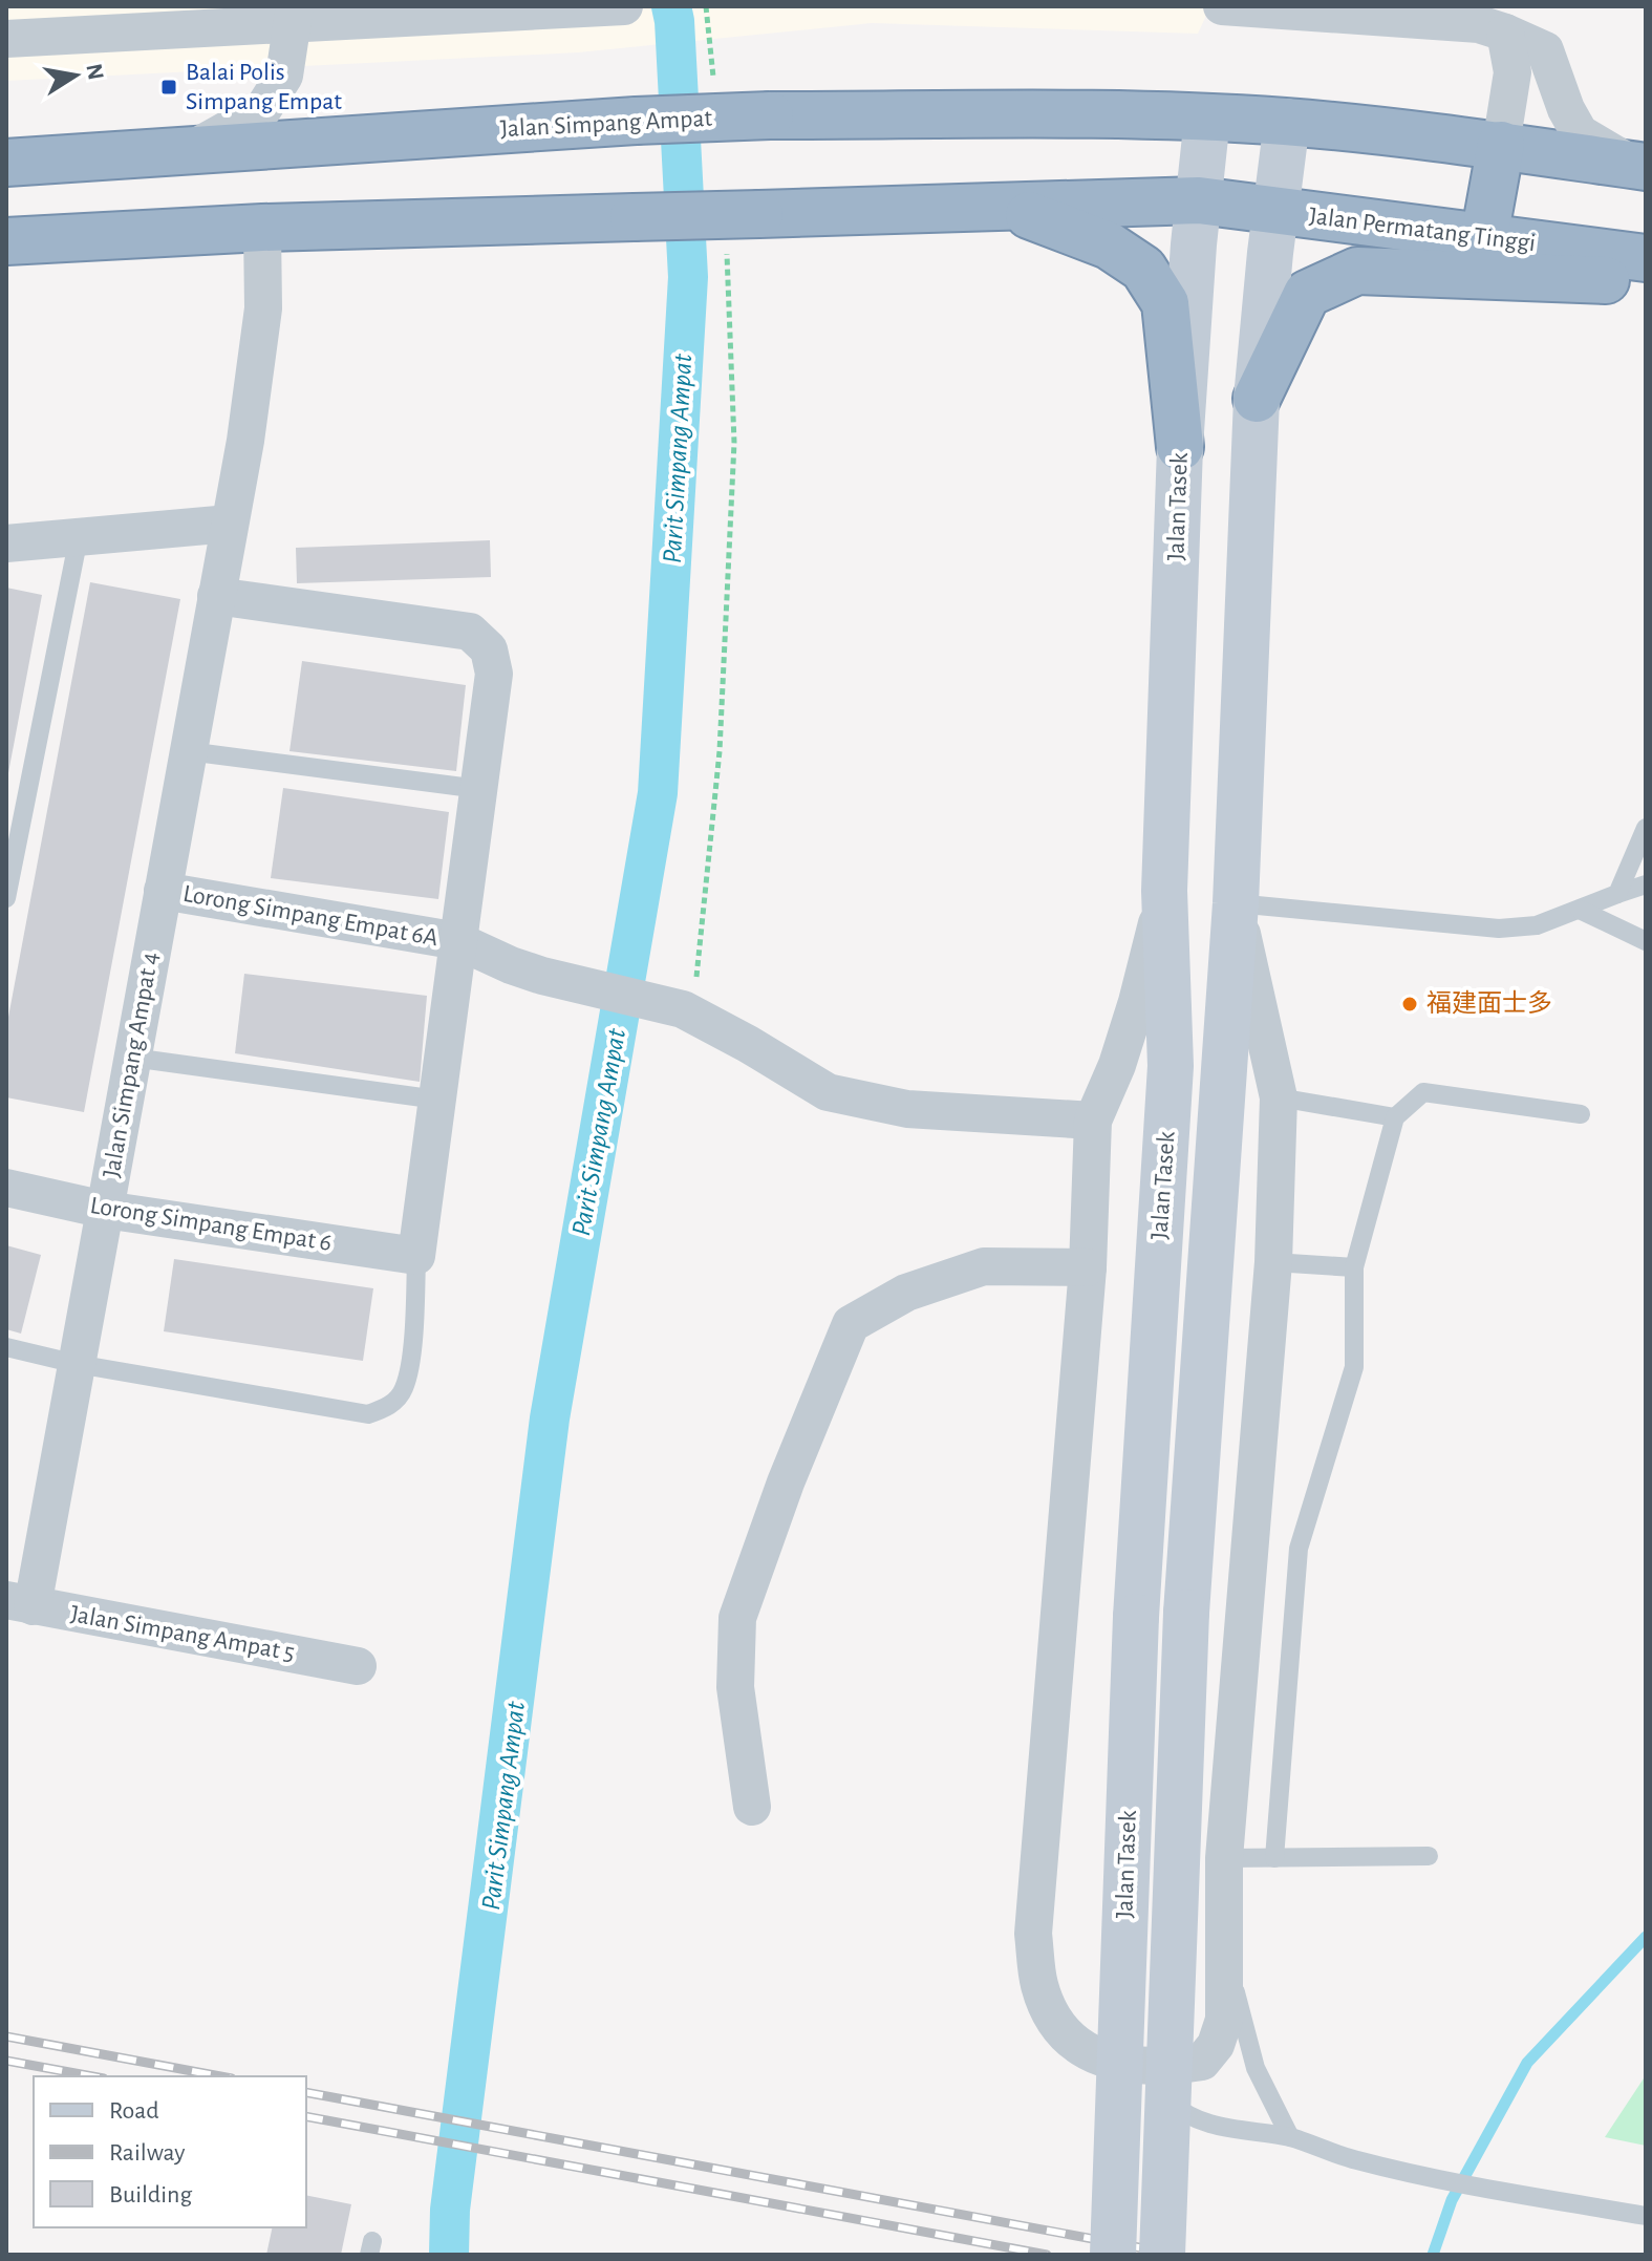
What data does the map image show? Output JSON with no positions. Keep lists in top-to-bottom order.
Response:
{
  "streets": {
    "highway": ["Jalan Simpang Ampat", "Jalan Permatang Tinggi"],
    "main road": ["Jalan Tasek"],
    "street": [
      "Lorong Simpang Empat 6A",
      "Jalan Simpang Ampat 4",
      "Lorong Simpang Empat 6",
      "Jalan Simpang Ampat 5"
    ]
  },
  "crossings": [
    ["Jalan Simpang Ampat", "Jalan Tasek"],
    ["Jalan Permatang Tinggi", "Jalan Tasek"],
    ["Lorong Simpang Empat 6A", "Jalan Simpang Ampat 4"],
    ["Jalan Simpang Ampat 4", "Lorong Simpang Empat 6"],
    ["Jalan Simpang Ampat 4", "Jalan Simpang Ampat 5"]
  ],
  "water": ["Parit Simpang Ampat"],
  "places": {
    "transit": ["Balai Polis Simpang Empat"],
    "other": ["福建面士多"]
  },
  "legend": ["Road", "Railway", "Building"],
  "north": "right"
}
